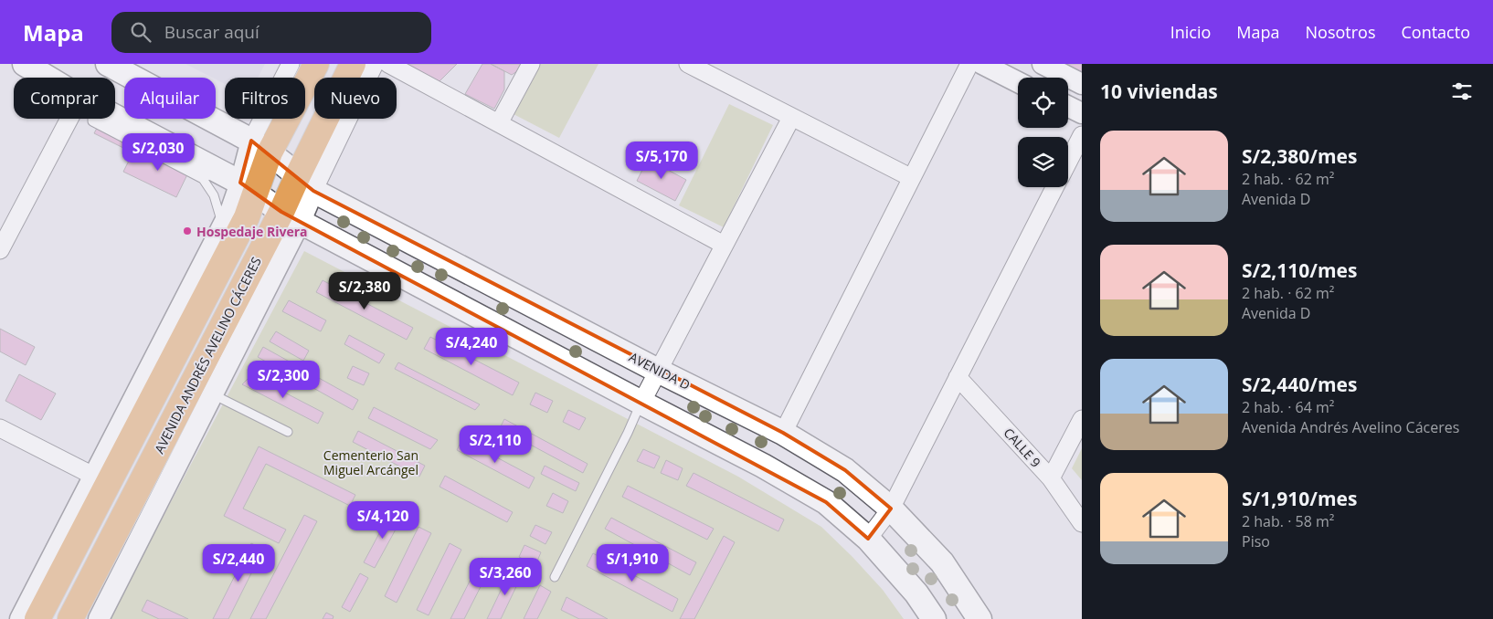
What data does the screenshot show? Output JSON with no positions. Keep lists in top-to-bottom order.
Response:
{
  "streets": {
    "highway": ["AVENIDA ANDRÉS AVELINO CÁCERES"],
    "main road": ["AVENIDA D"],
    "street": ["CALLE 9"]
  },
  "crossings": [
    ["AVENIDA ANDRÉS AVELINO CÁCERES", "AVENIDA D"]
  ],
  "parks": ["Cementerio San Miguel Arcángel"],
  "places": ["Hospedaje Rivera"],
  "page": {
    "header": "Mapa",
    "search": "Buscar aquí",
    "nav": [
      "Inicio",
      "Mapa",
      "Nosotros",
      "Contacto"
    ],
    "heading": "10 viviendas",
    "chip": [
      "Comprar",
      "Alquilar",
      "Filtros",
      "Nuevo"
    ],
    "list": [
      {
        "name": "S/2,380/mes",
        "note": "2 hab. · 62 m² · Avenida D"
      },
      {
        "name": "S/2,110/mes",
        "note": "2 hab. · 62 m² · Avenida D"
      },
      {
        "name": "S/2,440/mes",
        "note": "2 hab. · 64 m² · Avenida Andrés Avelino Cáceres"
      },
      {
        "name": "S/1,910/mes",
        "note": "2 hab. · 58 m² · Piso"
      }
    ],
    "price": [
      "S/2,030",
      "S/5,170",
      "S/2,380",
      "S/4,240",
      "S/2,300",
      "S/2,110",
      "S/4,120",
      "S/2,440",
      "S/1,910",
      "S/3,260"
    ]
  }
}
